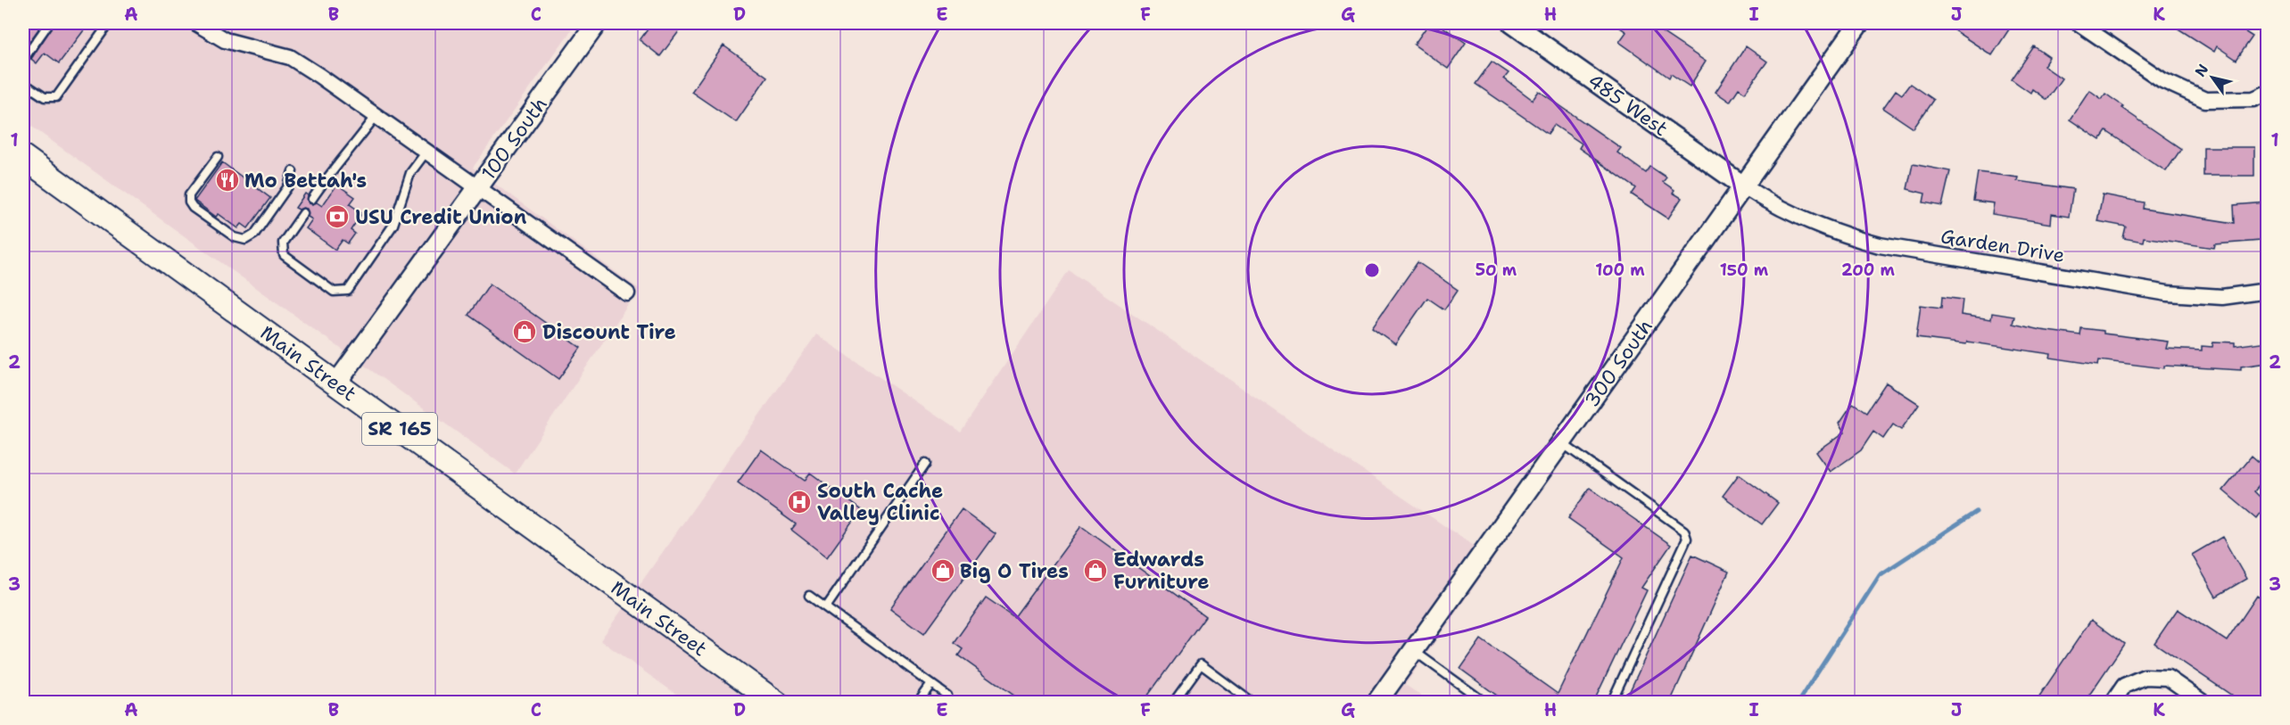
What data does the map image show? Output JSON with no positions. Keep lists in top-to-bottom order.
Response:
{
  "streets": {
    "main road": ["Main Street", "SR 165"],
    "street": [
      "485 West",
      "100 South",
      "Garden Drive",
      "300 South"
    ]
  },
  "crossings": [
    ["485 West", "Garden Drive"],
    ["485 West", "300 South"],
    ["100 South", "Main Street"],
    ["Garden Drive", "300 South"]
  ],
  "places": {
    "restaurant": ["Mo Bettah's"],
    "bank": ["USU Credit Union"],
    "shop": ["Discount Tire", "Big O Tires", "Edwards Furniture"],
    "hospital": ["South Cache Valley Clinic"]
  },
  "north": "top left",
  "grid": {
    "columns": [
      "A",
      "B",
      "C",
      "D",
      "E",
      "F",
      "G",
      "H",
      "I",
      "J",
      "K"
    ],
    "rows": ["1", "2", "3"]
  },
  "rings": [
    "50 m",
    "100 m",
    "150 m",
    "200 m"
  ]
}
